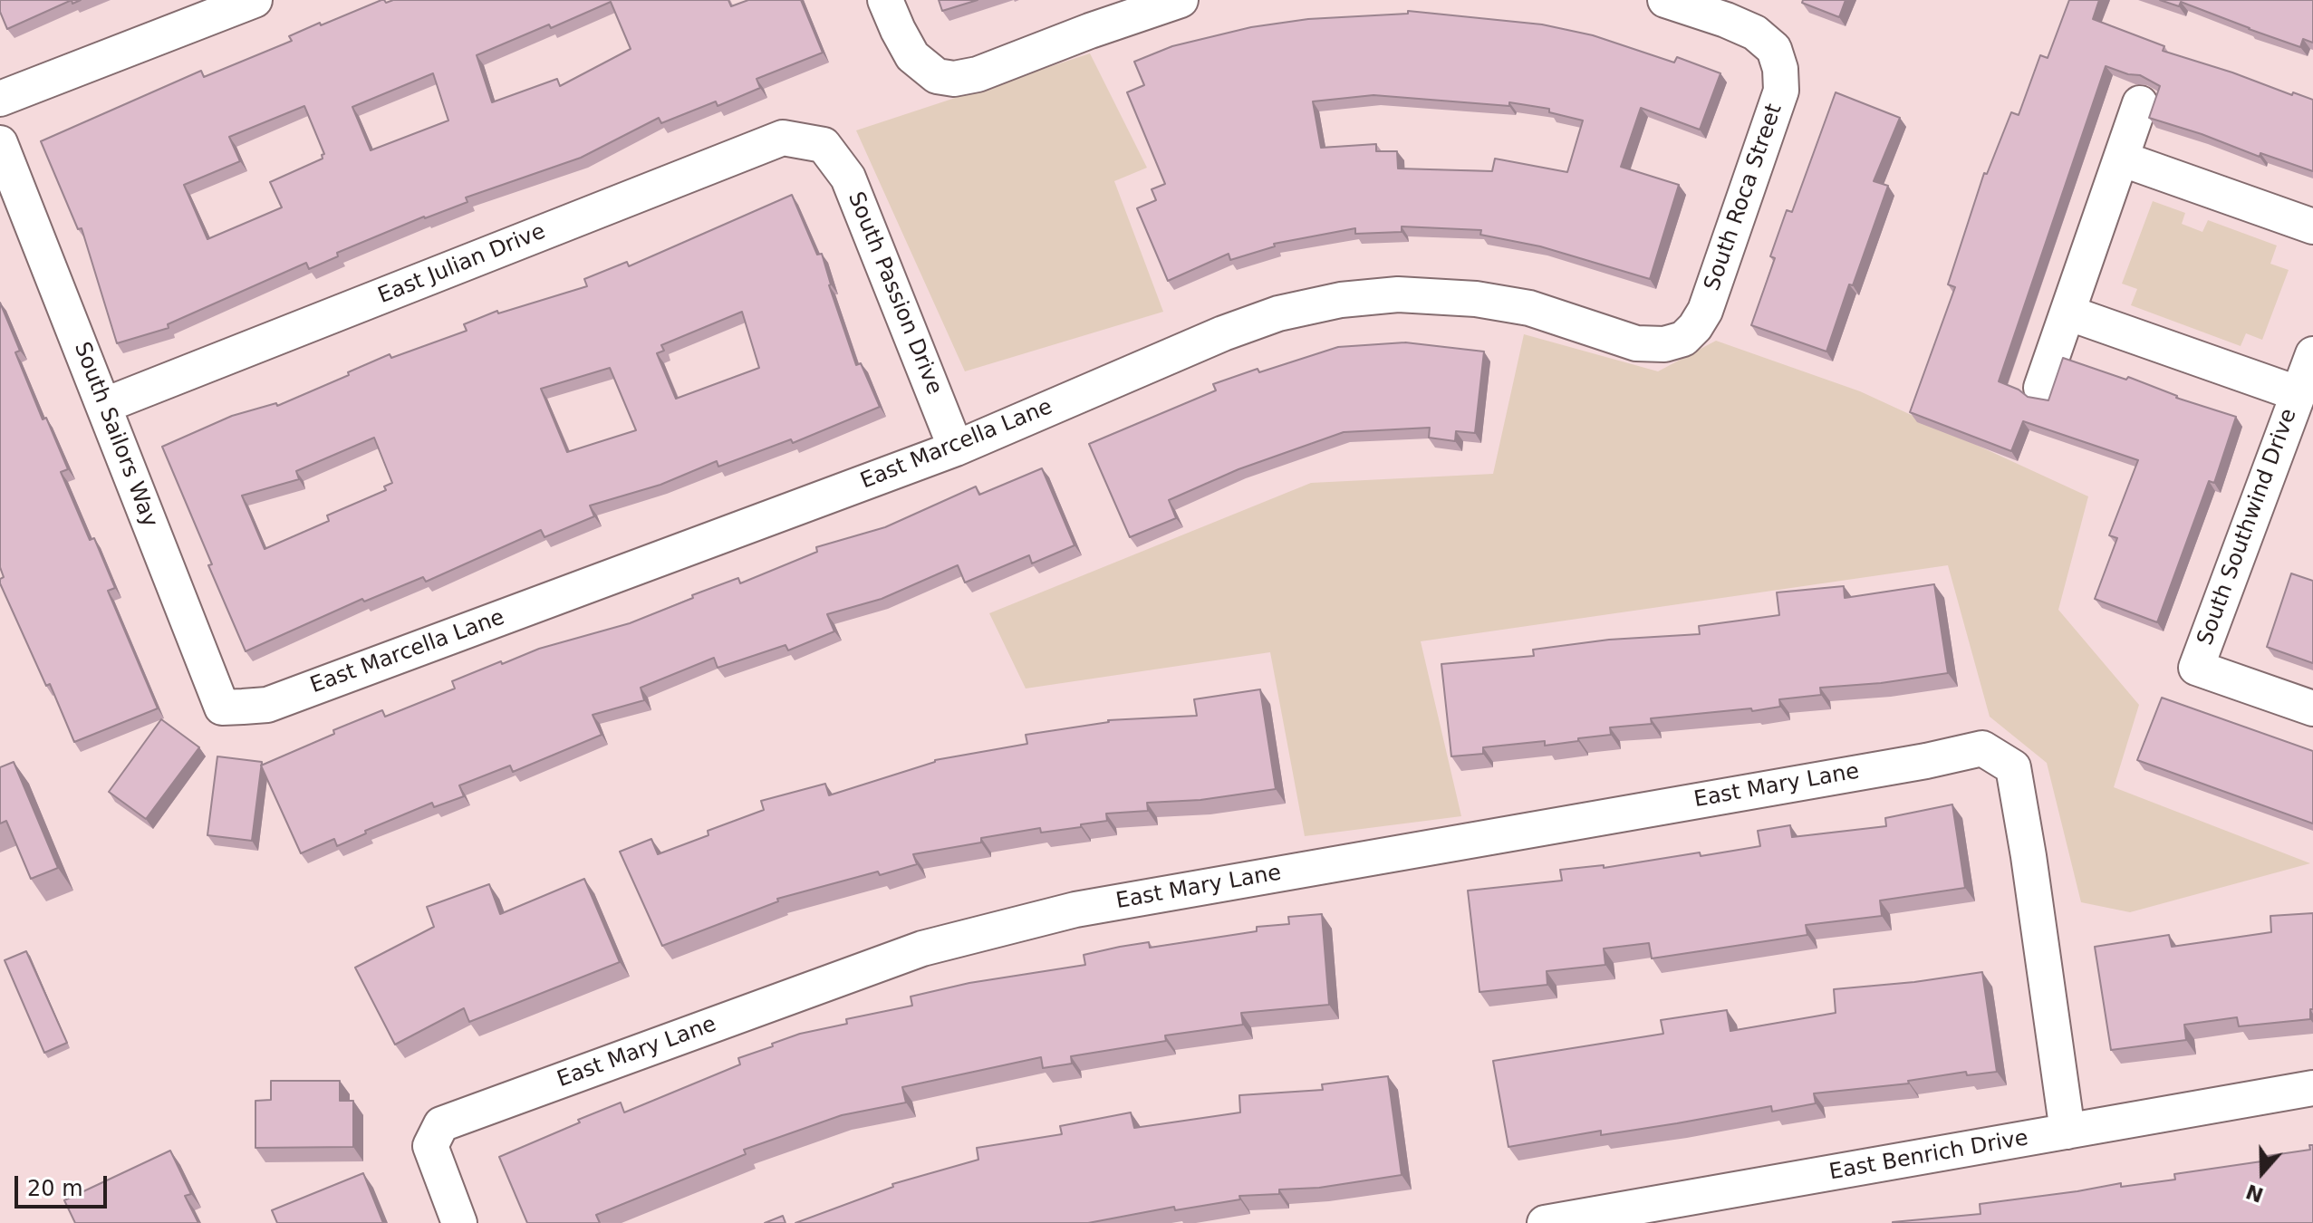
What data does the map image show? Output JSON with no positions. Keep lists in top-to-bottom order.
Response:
{
  "streets": {
    "street": [
      "South Roca Street",
      "East Julian Drive",
      "South Passion Drive",
      "South Sailors Way",
      "East Marcella Lane",
      "South Southwind Drive",
      "East Mary Lane",
      "East Benrich Drive"
    ]
  },
  "crossings": [
    ["South Roca Street", "East Marcella Lane"],
    ["East Julian Drive", "South Passion Drive"],
    ["East Julian Drive", "South Sailors Way"],
    ["South Passion Drive", "East Marcella Lane"],
    ["South Sailors Way", "East Marcella Lane"],
    ["East Mary Lane", "East Benrich Drive"]
  ],
  "scale_bar": "20 m",
  "north": "bottom"
}
